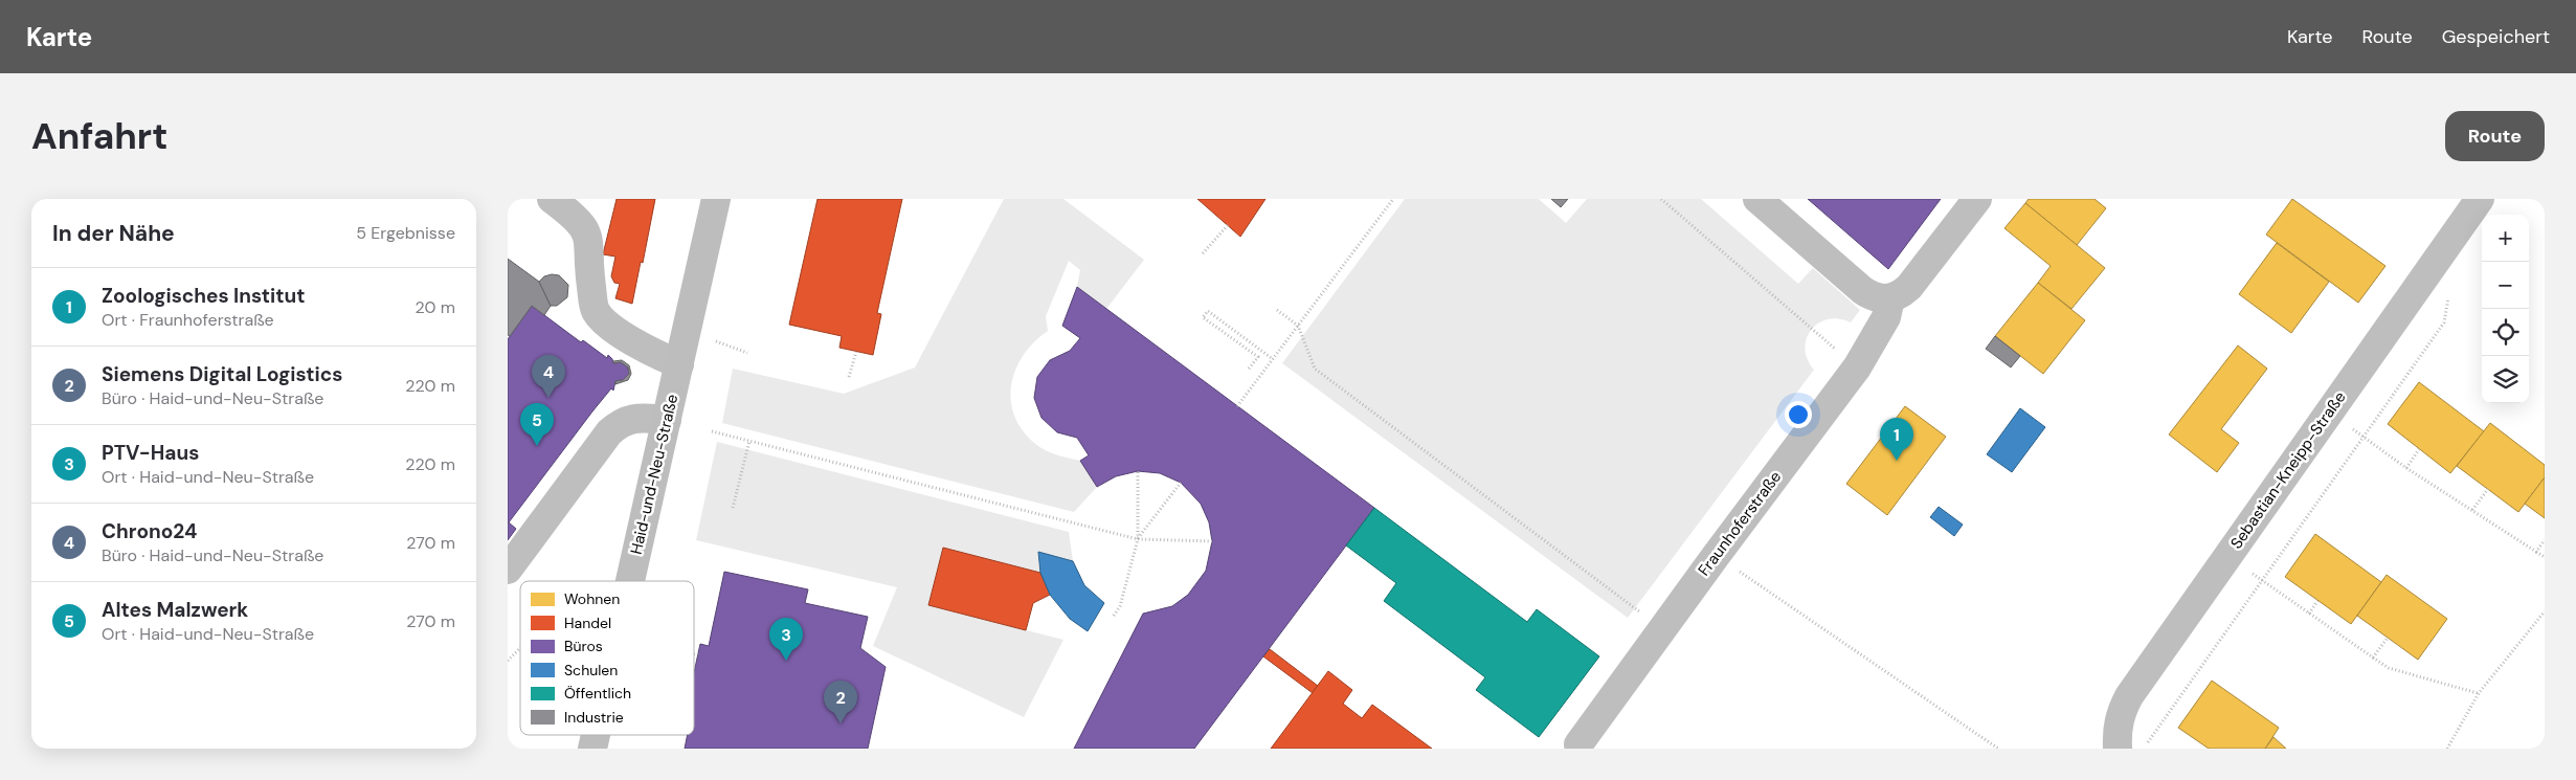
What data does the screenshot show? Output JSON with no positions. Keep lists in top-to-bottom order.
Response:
{
  "streets": {
    "main road": ["Haid-und-Neu-Straße"],
    "street": ["Sebastian-Kneipp-Straße", "Fraunhoferstraße"]
  },
  "legend": [
    "Wohnen",
    "Handel",
    "Büros",
    "Schulen",
    "Öffentlich",
    "Industrie"
  ],
  "page": {
    "header": "Karte",
    "nav": ["Karte", "Route", "Gespeichert"],
    "buttons": "Route",
    "title": "Anfahrt",
    "heading": ["In der Nähe", "5 Ergebnisse"],
    "map_buttons": ["+", "−"],
    "list": [
      {
        "mark": "1",
        "name": "Zoologisches Institut",
        "note": "Ort · Fraunhoferstraße",
        "value": "20 m"
      },
      {
        "mark": "2",
        "name": "Siemens Digital Logistics",
        "note": "Büro · Haid-und-Neu-Straße",
        "value": "220 m"
      },
      {
        "mark": "3",
        "name": "PTV-Haus",
        "note": "Ort · Haid-und-Neu-Straße",
        "value": "220 m"
      },
      {
        "mark": "4",
        "name": "Chrono24",
        "note": "Büro · Haid-und-Neu-Straße",
        "value": "270 m"
      },
      {
        "mark": "5",
        "name": "Altes Malzwerk",
        "note": "Ort · Haid-und-Neu-Straße",
        "value": "270 m"
      }
    ],
    "pins": [
      "4",
      "5",
      "1",
      "3",
      "2"
    ]
  }
}
